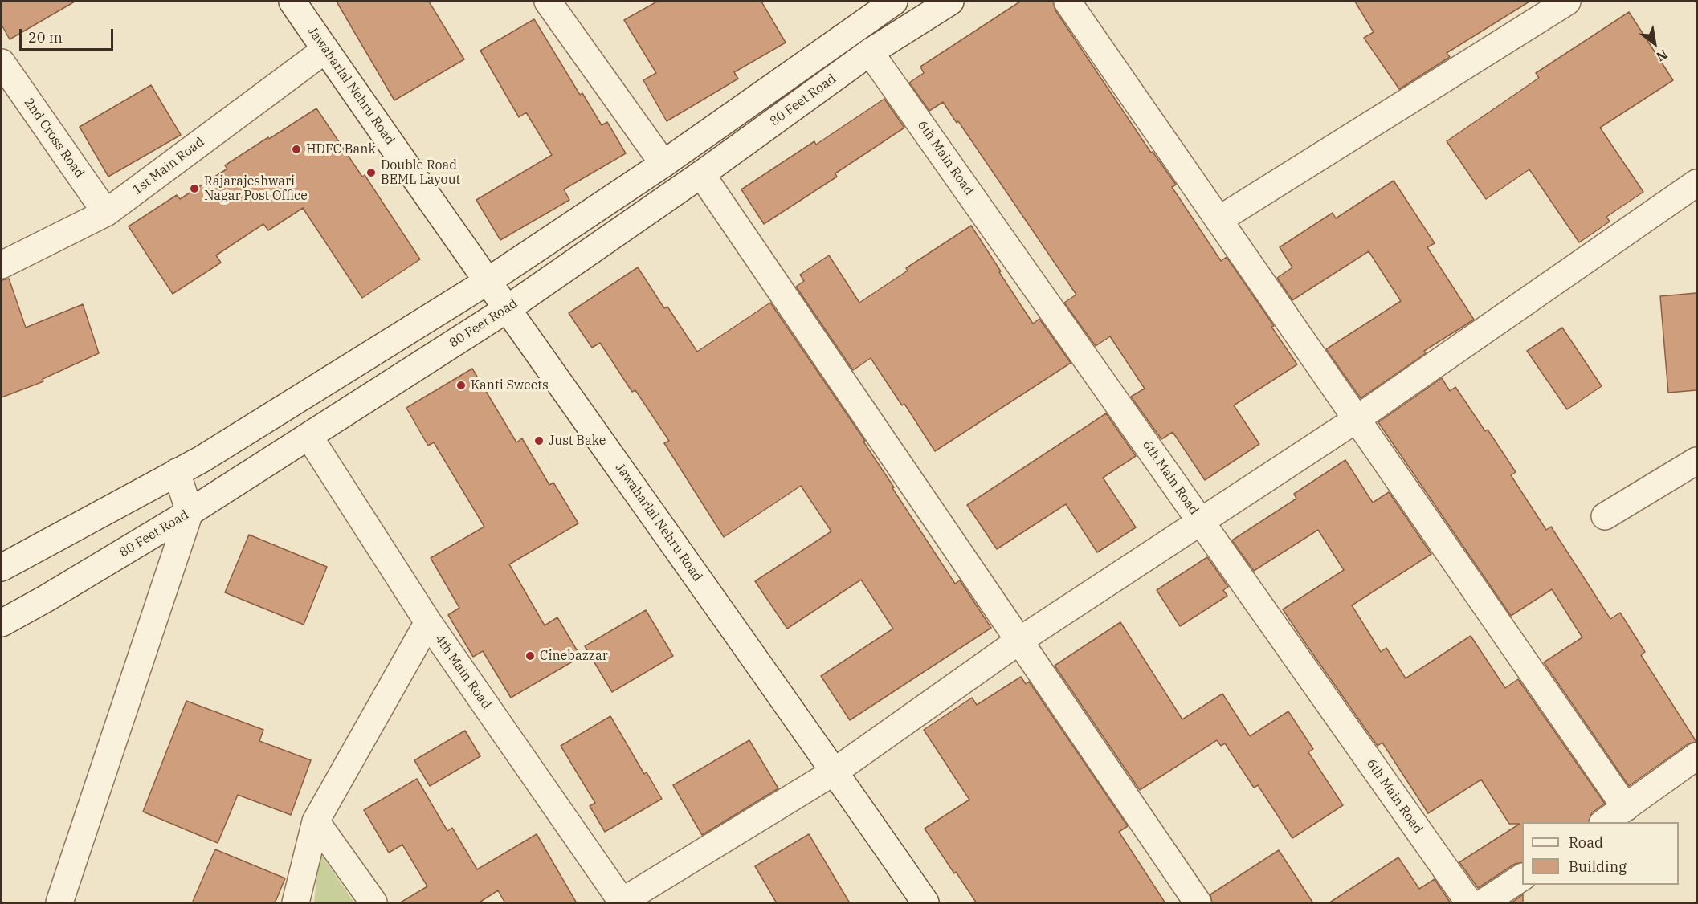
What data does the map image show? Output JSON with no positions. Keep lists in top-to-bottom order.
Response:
{
  "streets": {
    "street": [
      "Jawaharlal Nehru Road",
      "80 Feet Road",
      "2nd Cross Road",
      "6th Main Road",
      "1st Main Road",
      "4th Main Road"
    ]
  },
  "crossings": [
    ["Jawaharlal Nehru Road", "80 Feet Road"],
    ["Jawaharlal Nehru Road", "1st Main Road"],
    ["80 Feet Road", "6th Main Road"],
    ["80 Feet Road", "4th Main Road"],
    ["2nd Cross Road", "1st Main Road"]
  ],
  "places": [
    "HDFC Bank",
    "Double Road BEML Layout",
    "Rajarajeshwari Nagar Post Office",
    "Kanti Sweets",
    "Just Bake",
    "Cinebazzar"
  ],
  "legend": ["Road", "Building"],
  "scale_bar": "20 m",
  "north": "bottom right"
}
